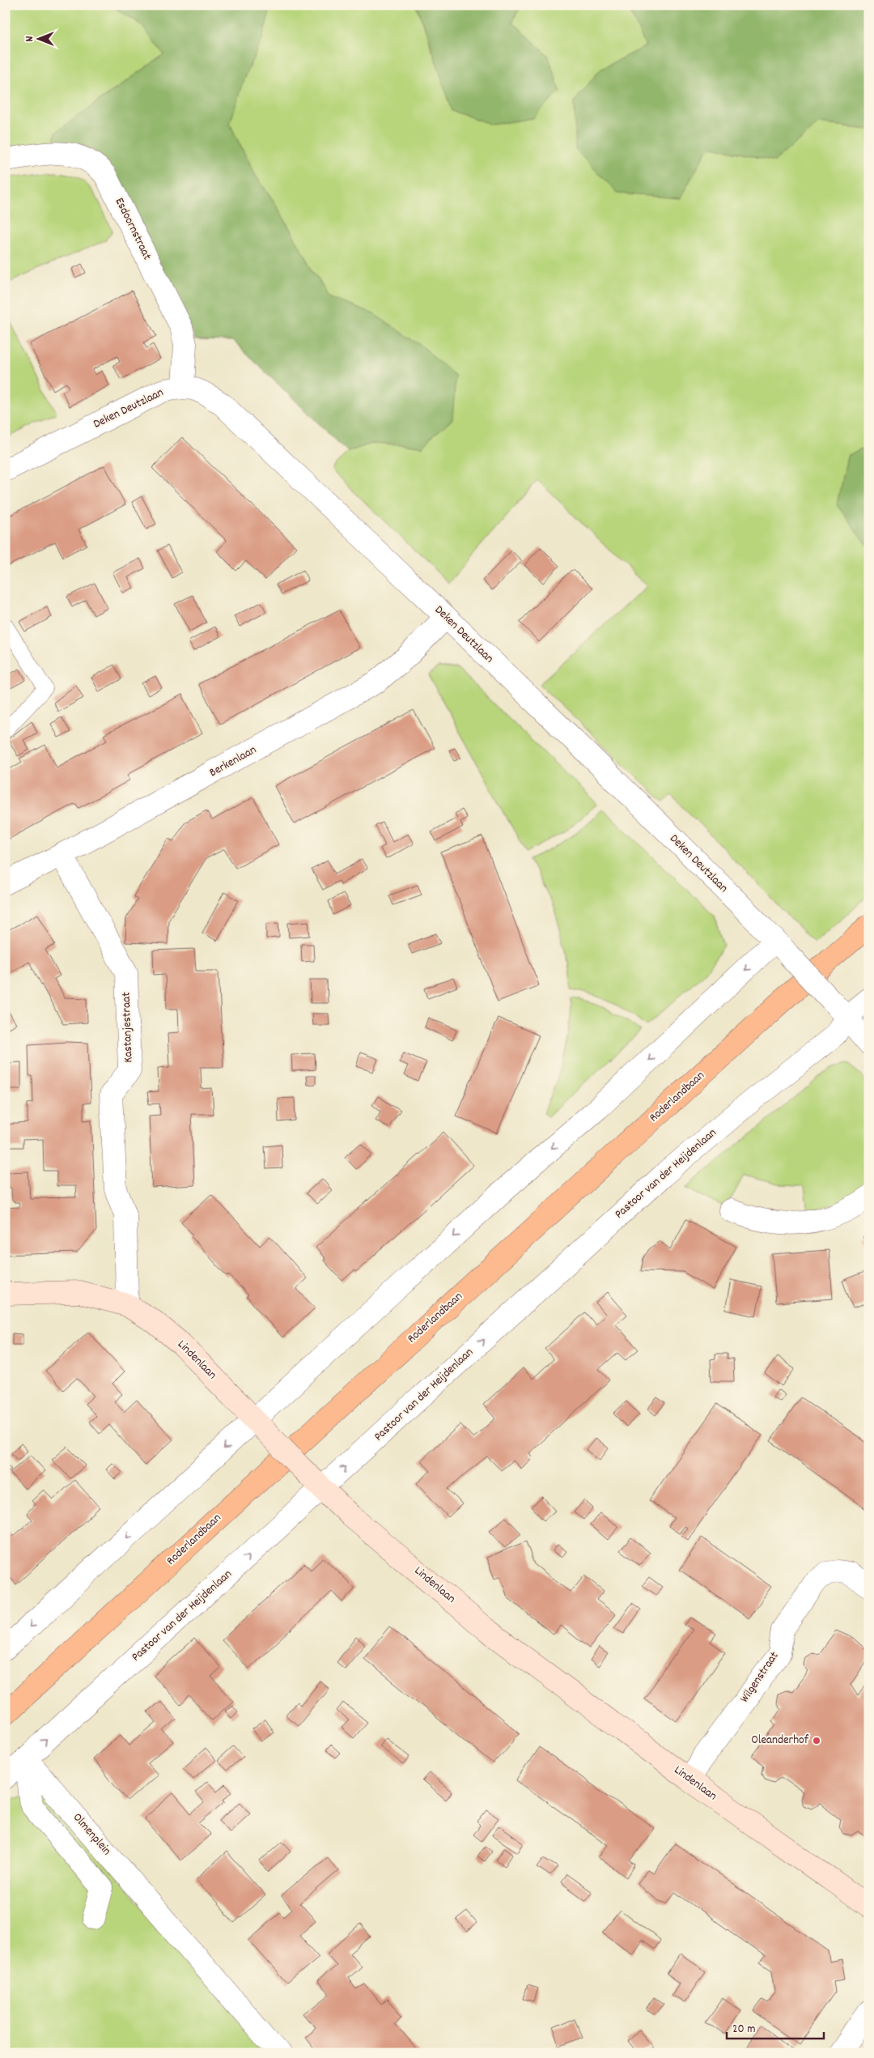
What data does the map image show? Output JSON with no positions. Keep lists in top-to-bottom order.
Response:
{
  "streets": {
    "main road": ["Roderlandbaan"],
    "street": [
      "Esdoornstraat",
      "Deken Deutzlaan",
      "Berkenlaan",
      "Kastanjestraat",
      "Pastoor van der Heijdenlaan",
      "Lindenlaan",
      "Wilgenstraat",
      "Olmenplein"
    ]
  },
  "crossings": [
    ["Esdoornstraat", "Deken Deutzlaan"],
    ["Deken Deutzlaan", "Berkenlaan"],
    ["Deken Deutzlaan", "Pastoor van der Heijdenlaan"],
    ["Berkenlaan", "Kastanjestraat"],
    ["Kastanjestraat", "Lindenlaan"],
    ["Pastoor van der Heijdenlaan", "Lindenlaan"],
    ["Pastoor van der Heijdenlaan", "Olmenplein"],
    ["Lindenlaan", "Wilgenstraat"]
  ],
  "places": ["Oleanderhof"],
  "scale_bar": "20 m",
  "north": "left"
}
